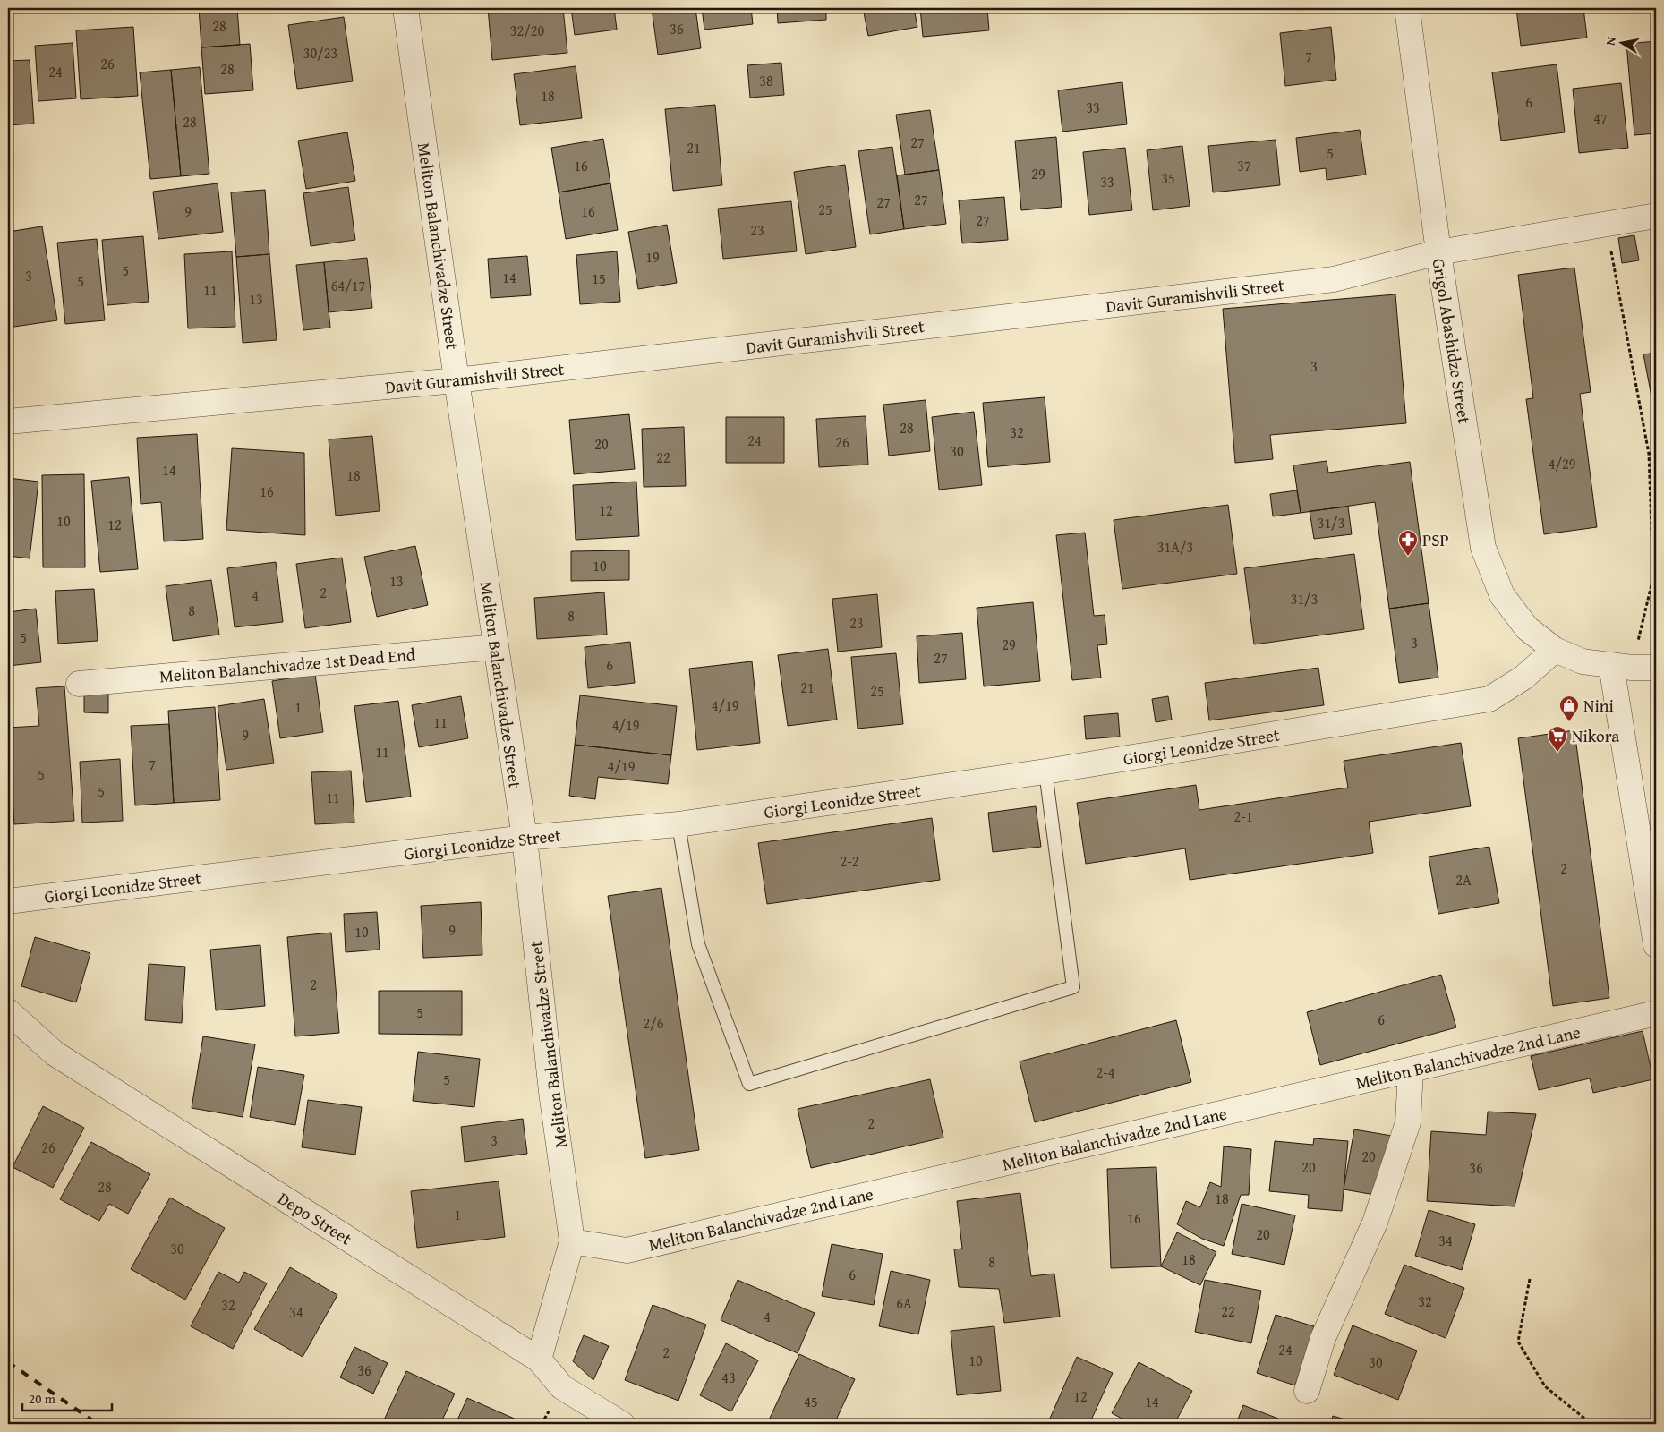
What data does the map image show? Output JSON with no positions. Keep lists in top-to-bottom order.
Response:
{
  "streets": {
    "street": [
      "Meliton Balanchivadze Street",
      "Davit Guramishvili Street",
      "Grigol Abashidze Street",
      "Meliton Balanchivadze 1st Dead End",
      "Giorgi Leonidze Street",
      "Meliton Balanchivadze 2nd Lane",
      "Depo Street"
    ]
  },
  "crossings": [
    ["Meliton Balanchivadze Street", "Davit Guramishvili Street"],
    ["Meliton Balanchivadze Street", "Meliton Balanchivadze 1st Dead End"],
    ["Meliton Balanchivadze Street", "Giorgi Leonidze Street"],
    ["Meliton Balanchivadze Street", "Meliton Balanchivadze 2nd Lane"],
    ["Meliton Balanchivadze Street", "Depo Street"],
    ["Davit Guramishvili Street", "Grigol Abashidze Street"],
    ["Grigol Abashidze Street", "Giorgi Leonidze Street"]
  ],
  "places": {
    "pharmacy": ["PSP"],
    "shop": ["Nini"],
    "supermarket": ["Nikora"]
  },
  "house_numbers": [
    "28",
    "36",
    "32/20",
    "30/23",
    "7",
    "26",
    "28",
    "24",
    "38",
    "18",
    "6",
    "33",
    "47",
    "28",
    "27",
    "21",
    "5",
    "16",
    "37",
    "29",
    "35",
    "33",
    "27",
    "27",
    "25",
    "9",
    "16",
    "27",
    "23",
    "19",
    "5",
    "3",
    "14",
    "15",
    "5",
    "64/17",
    "11",
    "13",
    "3",
    "28",
    "32",
    "24",
    "26",
    "20",
    "30",
    "22",
    "4/29",
    "14",
    "18",
    "16",
    "12",
    "10",
    "31/3",
    "12",
    "31A/3",
    "10",
    "13",
    "2",
    "4",
    "31/3",
    "8",
    "8",
    "23",
    "5",
    "3",
    "29",
    "27",
    "6",
    "21",
    "25",
    "4/19",
    "1",
    "11",
    "4/19",
    "9",
    "11",
    "7",
    "4/19",
    "5",
    "5",
    "11",
    "2-1",
    "2-2",
    "2",
    "2A",
    "9",
    "10",
    "2",
    "5",
    "6",
    "2/6",
    "2-4",
    "5",
    "2",
    "3",
    "26",
    "20",
    "20",
    "36",
    "28",
    "18",
    "1",
    "16",
    "20",
    "34",
    "30",
    "18",
    "8",
    "6",
    "32",
    "6A",
    "32",
    "22",
    "34",
    "4",
    "24",
    "2",
    "10",
    "30",
    "36",
    "43",
    "12",
    "45",
    "14"
  ],
  "scale_bar": "20 m",
  "north": "left"
}
